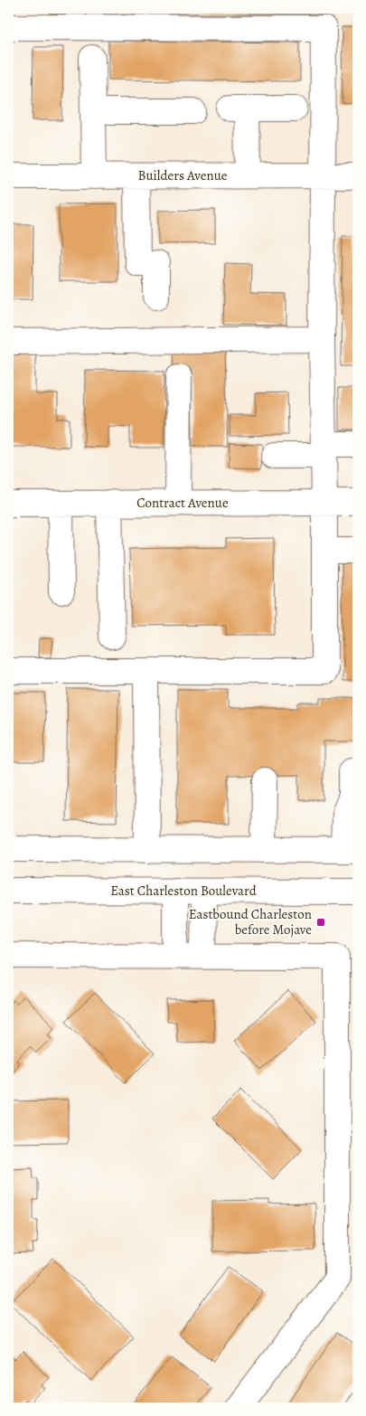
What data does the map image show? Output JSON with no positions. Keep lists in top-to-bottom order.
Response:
{
  "streets": {
    "street": ["Builders Avenue", "Contract Avenue", "East Charleston Boulevard"]
  },
  "places": {
    "transit": ["Eastbound Charleston before Mojave"]
  }
}
